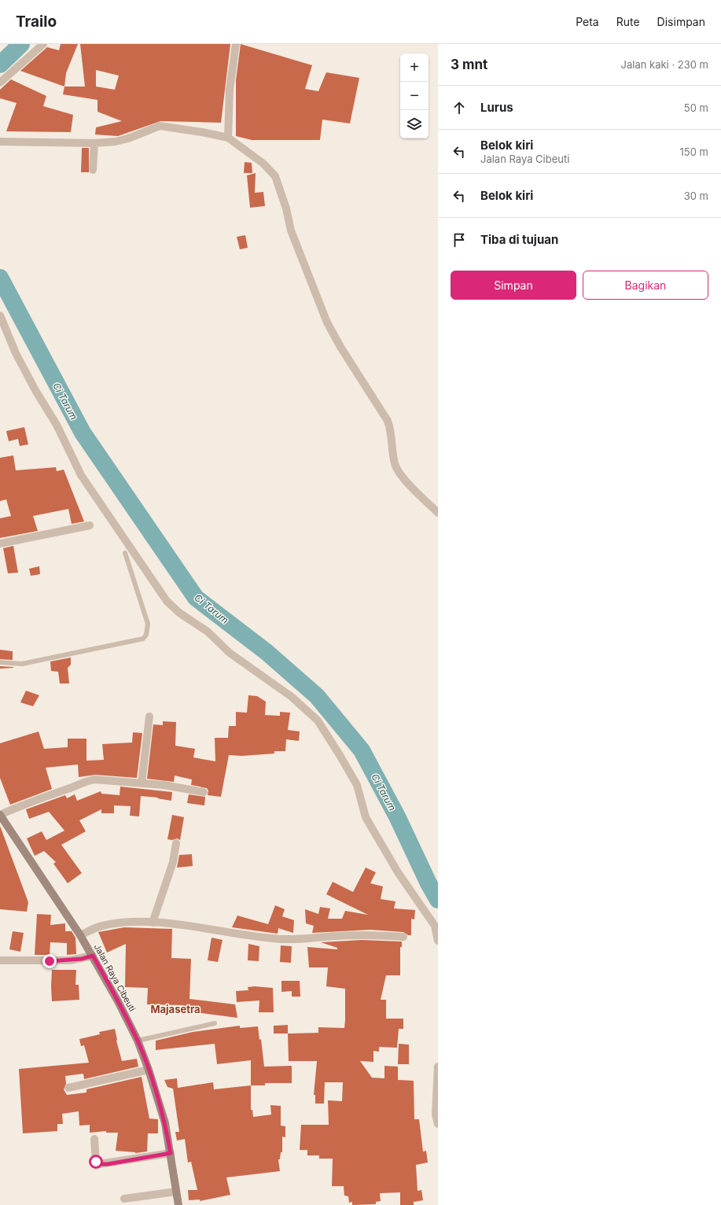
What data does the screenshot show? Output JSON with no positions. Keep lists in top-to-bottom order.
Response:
{
  "streets": {
    "main road": ["Jalan Raya Cibeuti"]
  },
  "districts": ["Majasetra"],
  "water": ["Ci Tarum"],
  "page": {
    "header": "Trailo",
    "nav": ["Peta", "Rute", "Disimpan"],
    "heading": ["3 mnt", "Jalan kaki · 230 m"],
    "map_buttons": ["+", "−"],
    "list": [
      ["Lurus", "50 m"],
      ["Belok kiri", "Jalan Raya Cibeuti", "150 m"],
      ["Belok kiri", "30 m"],
      "Tiba di tujuan"
    ],
    "buttons": ["Simpan", "Bagikan"]
  }
}
